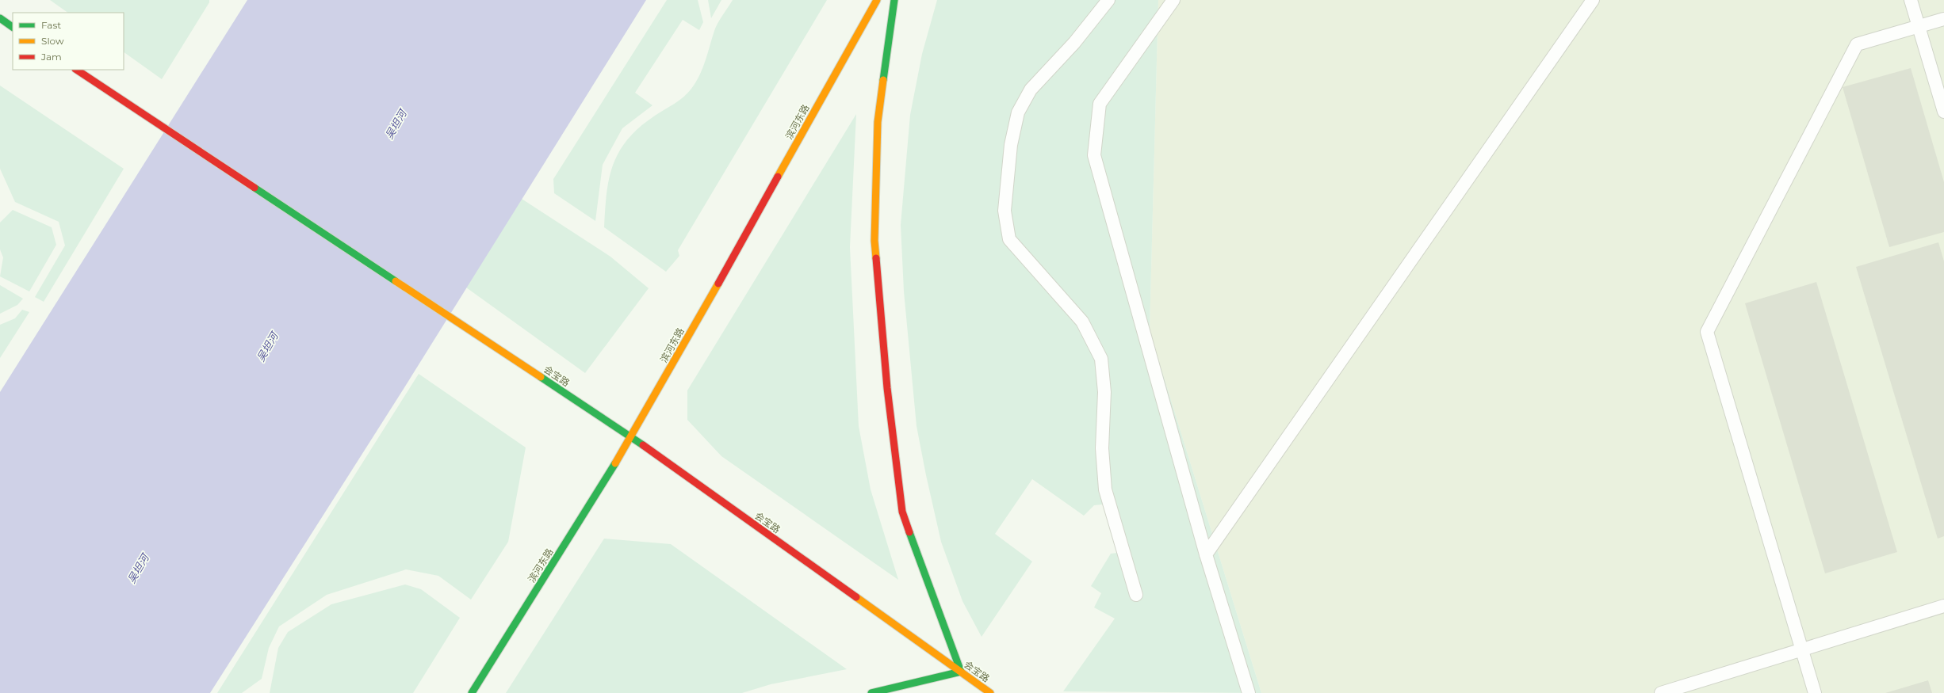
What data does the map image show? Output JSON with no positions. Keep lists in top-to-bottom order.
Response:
{
  "streets": {
    "main road": ["滨河东路", "会宝路"]
  },
  "crossings": [
    ["滨河东路", "会宝路"]
  ],
  "water": ["吴坦河"],
  "legend": ["Fast", "Slow", "Jam"]
}
